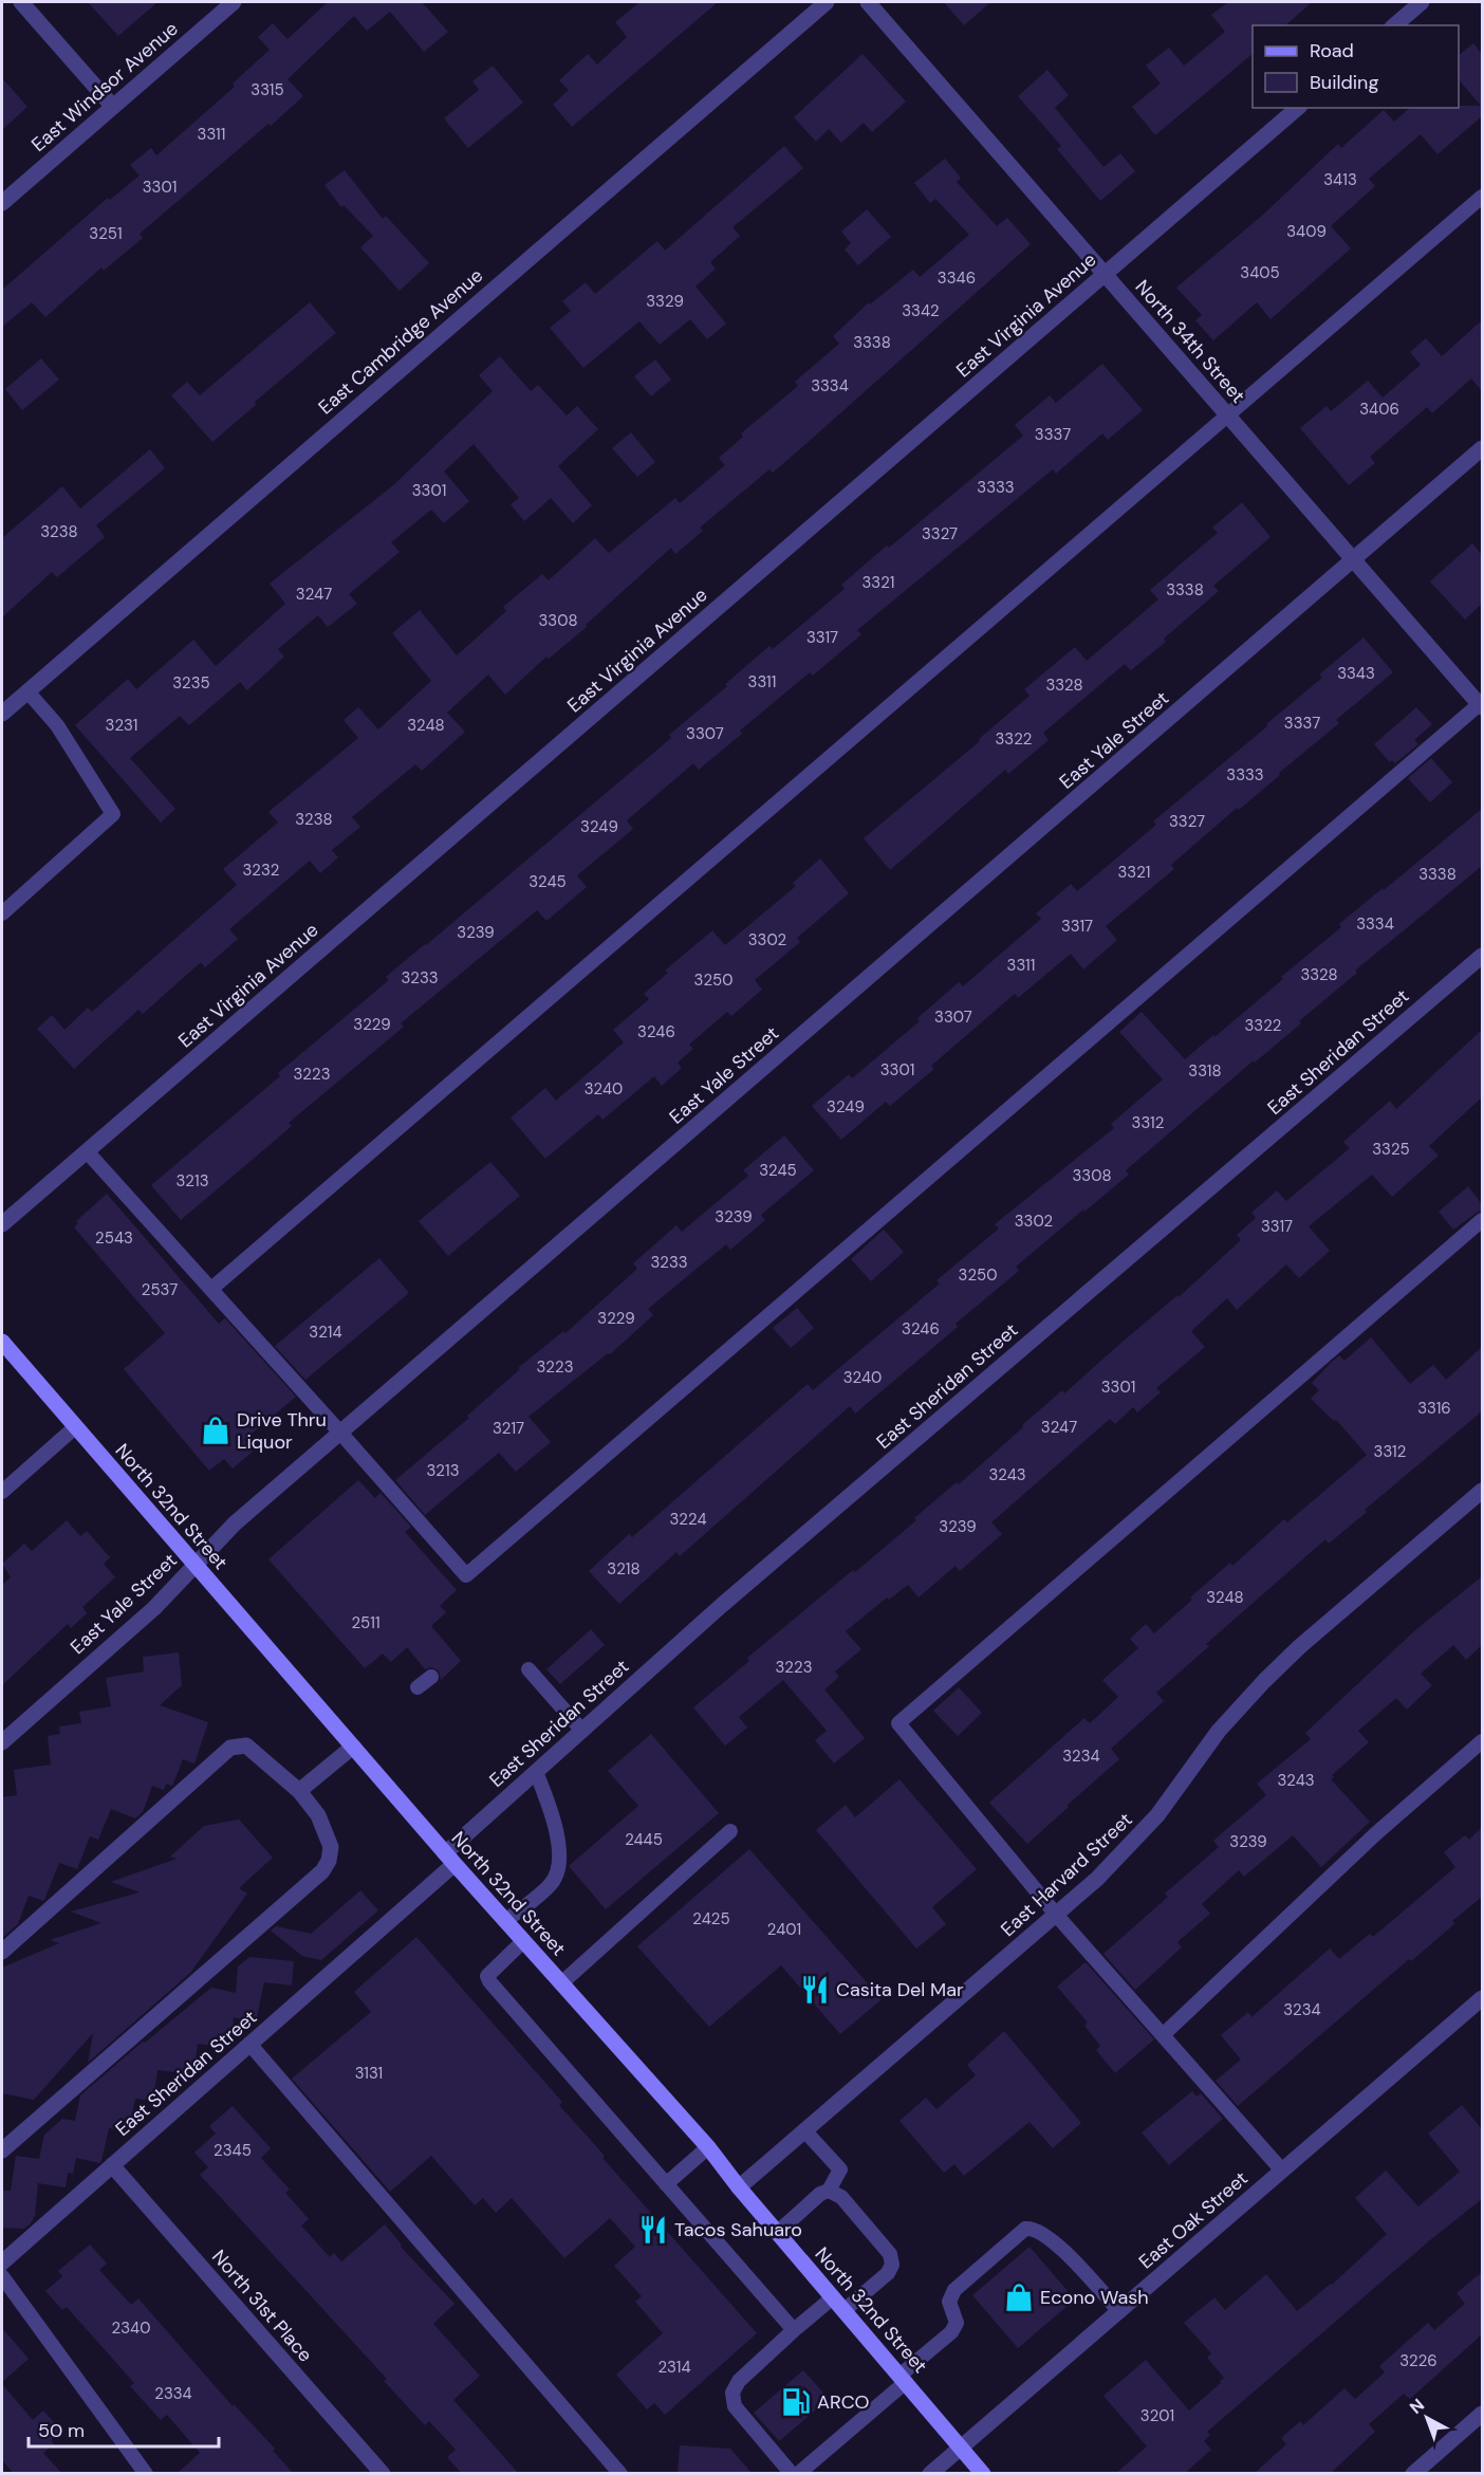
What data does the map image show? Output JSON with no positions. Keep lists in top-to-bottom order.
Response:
{
  "streets": {
    "main road": ["North 32nd Street"],
    "street": [
      "East Windsor Avenue",
      "East Virginia Avenue",
      "East Cambridge Avenue",
      "North 34th Street",
      "East Yale Street",
      "East Sheridan Street",
      "East Harvard Street",
      "East Oak Street",
      "North 31st Place"
    ]
  },
  "crossings": [
    ["East Virginia Avenue", "North 34th Street"],
    ["North 34th Street", "East Yale Street"],
    ["East Yale Street", "North 32nd Street"],
    ["East Sheridan Street", "North 32nd Street"],
    ["East Sheridan Street", "North 31st Place"],
    ["North 32nd Street", "East Harvard Street"],
    ["North 32nd Street", "East Oak Street"]
  ],
  "places": {
    "shop": ["Drive Thru Liquor", "Econo Wash"],
    "restaurant": ["Casita Del Mar", "Tacos Sahuaro"],
    "fuel station": ["ARCO"]
  },
  "house_numbers": [
    "3315",
    "3311",
    "3413",
    "3301",
    "3409",
    "3251",
    "3405",
    "3346",
    "3329",
    "3342",
    "3338",
    "3334",
    "3406",
    "3337",
    "3333",
    "3301",
    "3238",
    "3327",
    "3321",
    "3338",
    "3247",
    "3308",
    "3317",
    "3343",
    "3311",
    "3235",
    "3328",
    "3337",
    "3231",
    "3248",
    "3307",
    "3322",
    "3333",
    "3238",
    "3327",
    "3249",
    "3232",
    "3321",
    "3338",
    "3245",
    "3334",
    "3317",
    "3239",
    "3302",
    "3311",
    "3328",
    "3233",
    "3250",
    "3307",
    "3229",
    "3322",
    "3246",
    "3301",
    "3318",
    "3223",
    "3240",
    "3249",
    "3312",
    "3325",
    "3245",
    "3308",
    "3213",
    "3239",
    "3302",
    "3317",
    "2543",
    "3233",
    "3250",
    "2537",
    "3229",
    "3246",
    "3214",
    "3223",
    "3240",
    "3301",
    "3316",
    "3247",
    "3217",
    "3312",
    "3213",
    "3243",
    "3224",
    "3239",
    "3218",
    "3248",
    "2511",
    "3223",
    "3234",
    "3243",
    "2445",
    "3239",
    "2425",
    "2401",
    "3234",
    "3131",
    "2345",
    "2340",
    "3226",
    "2314",
    "2334",
    "3201"
  ],
  "legend": ["Road", "Building"],
  "scale_bar": "50 m",
  "north": "top left"
}
